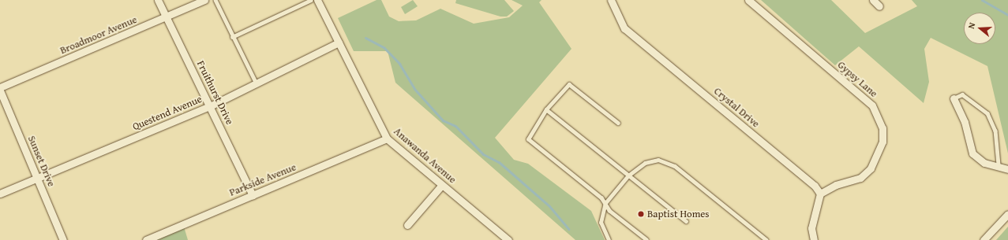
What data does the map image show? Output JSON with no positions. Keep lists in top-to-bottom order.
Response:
{
  "streets": {
    "street": [
      "Broadmoor Avenue",
      "Gypsy Lane",
      "Fruithurst Drive",
      "Crystal Drive",
      "Questend Avenue",
      "Anawanda Avenue",
      "Sunset Drive",
      "Parkside Avenue"
    ]
  },
  "crossings": [
    ["Broadmoor Avenue", "Fruithurst Drive"],
    ["Gypsy Lane", "Crystal Drive"],
    ["Fruithurst Drive", "Questend Avenue"],
    ["Fruithurst Drive", "Parkside Avenue"],
    ["Questend Avenue", "Anawanda Avenue"],
    ["Questend Avenue", "Sunset Drive"],
    ["Anawanda Avenue", "Parkside Avenue"]
  ],
  "places": ["Baptist Homes"],
  "north": "left"
}
